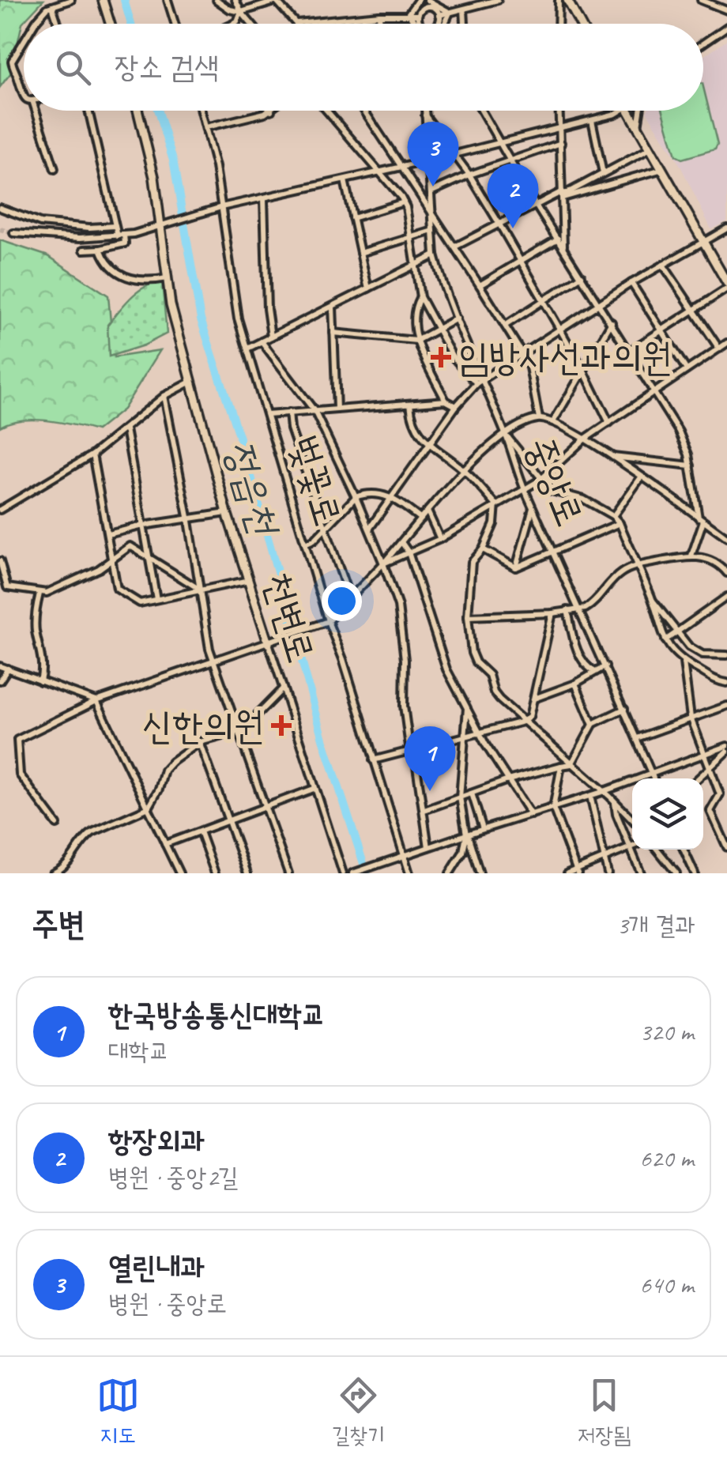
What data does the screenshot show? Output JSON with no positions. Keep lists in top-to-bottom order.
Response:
{
  "streets": {
    "main road": ["천변로"],
    "street": ["벚꽃로", "중앙로"]
  },
  "water": ["정읍천"],
  "places": {
    "health": ["임방사선과의원", "신한의원"]
  },
  "page": {
    "search": "장소 검색",
    "pins": ["3", "2", "1"],
    "heading": ["주변", "3개 결과"],
    "list": [
      {
        "mark": "1",
        "name": "한국방송통신대학교",
        "note": "대학교",
        "value": "320 m"
      },
      {
        "mark": "2",
        "name": "항장외과",
        "note": "병원 · 중앙2길",
        "value": "620 m"
      },
      {
        "mark": "3",
        "name": "열린내과",
        "note": "병원 · 중앙로",
        "value": "640 m"
      }
    ],
    "nav": ["지도", "길찾기", "저장됨"]
  }
}
